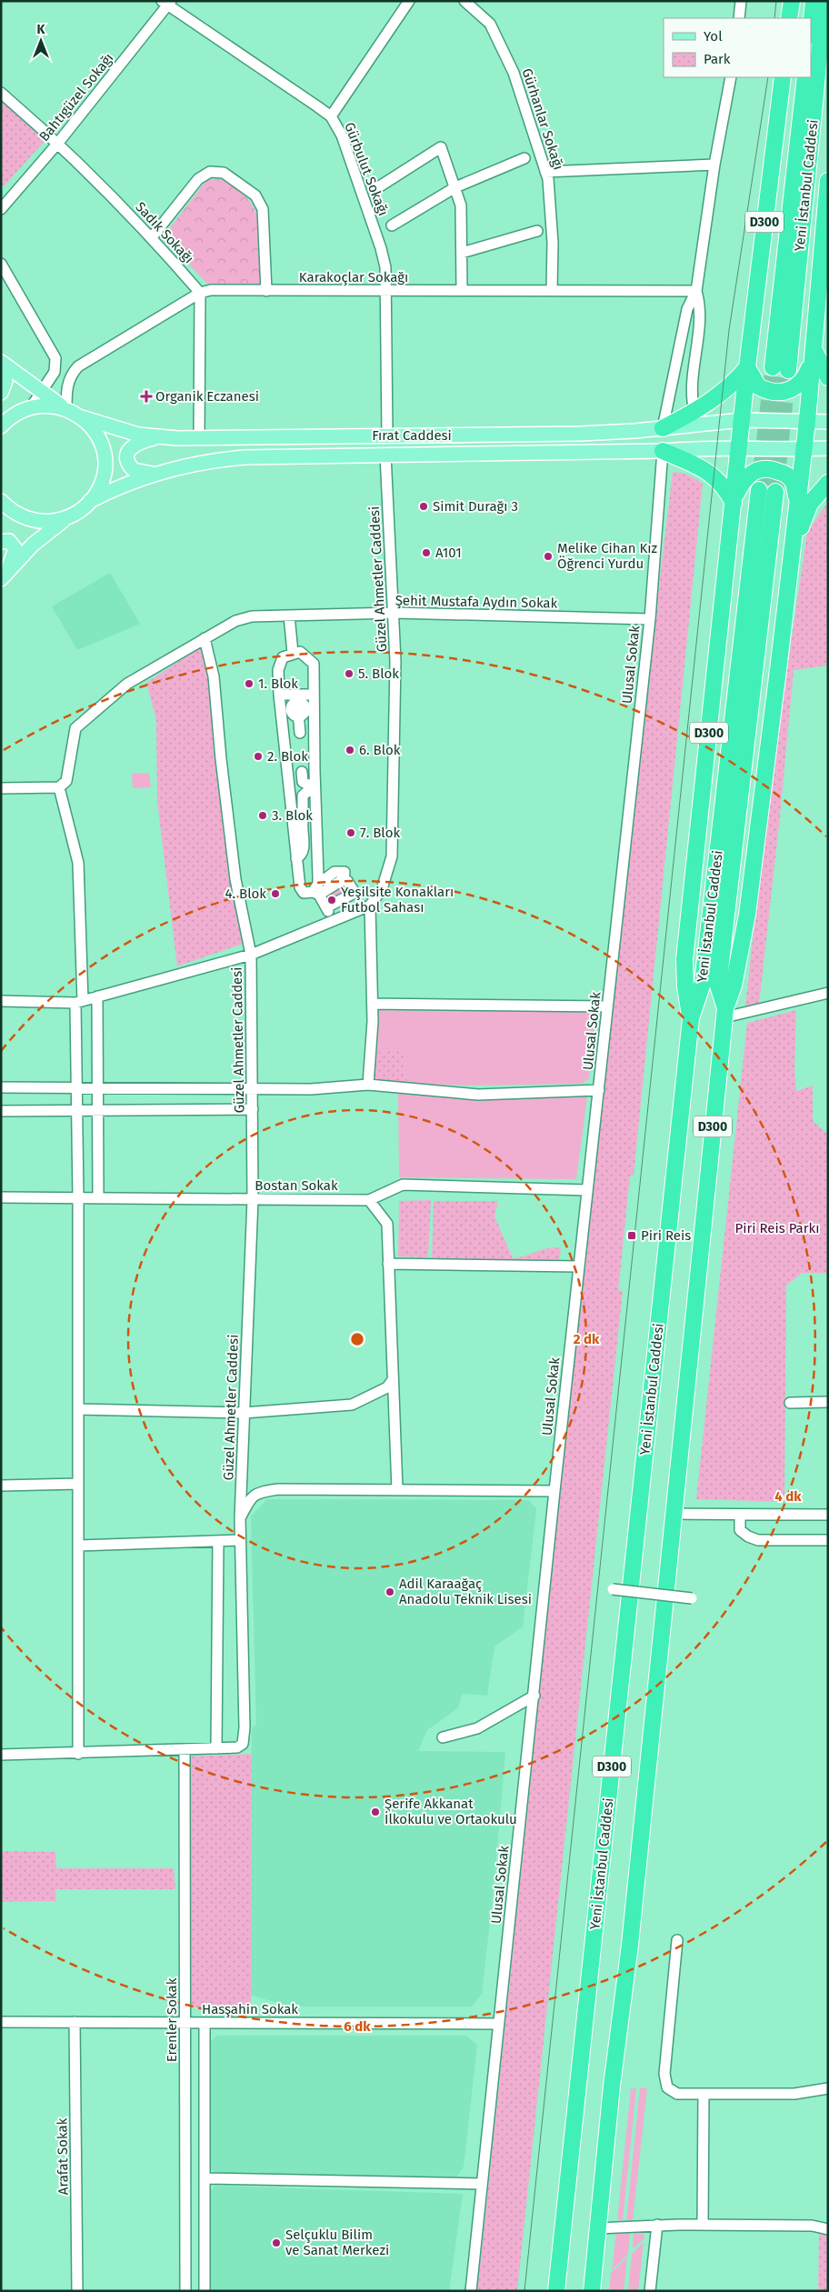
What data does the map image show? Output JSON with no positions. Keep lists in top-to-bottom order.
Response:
{
  "streets": {
    "highway": ["Yeni İstanbul Caddesi", "D300"],
    "main road": ["Fırat Caddesi"],
    "street": [
      "Bahtıgüzel Sokağı",
      "Gürhanlar Sokağı",
      "Gürbulut Sokağı",
      "Sadık Sokağı",
      "Karakoçlar Sokağı",
      "Güzel Ahmetler Caddesi",
      "Şehit Mustafa Aydın Sokak",
      "Ulusal Sokak",
      "Bostan Sokak",
      "Hasşahin Sokak",
      "Erenler Sokak",
      "Arafat Sokak"
    ]
  },
  "crossings": [
    ["Bahtıgüzel Sokağı", "Gürbulut Sokağı"],
    ["Bahtıgüzel Sokağı", "Sadık Sokağı"],
    ["Gürhanlar Sokağı", "Karakoçlar Sokağı"],
    ["Gürbulut Sokağı", "Karakoçlar Sokağı"],
    ["Gürbulut Sokağı", "Fırat Caddesi"],
    ["Yeni İstanbul Caddesi", "D300"],
    ["D300", "Fırat Caddesi"],
    ["Sadık Sokağı", "Karakoçlar Sokağı"],
    ["Fırat Caddesi", "Güzel Ahmetler Caddesi"],
    ["Fırat Caddesi", "Ulusal Sokak"],
    ["Güzel Ahmetler Caddesi", "Şehit Mustafa Aydın Sokak"],
    ["Güzel Ahmetler Caddesi", "Bostan Sokak"],
    ["Şehit Mustafa Aydın Sokak", "Ulusal Sokak"],
    ["Ulusal Sokak", "Bostan Sokak"],
    ["Ulusal Sokak", "Hasşahin Sokak"],
    ["Hasşahin Sokak", "Erenler Sokak"],
    ["Hasşahin Sokak", "Arafat Sokak"]
  ],
  "parks": ["Piri Reis Parkı"],
  "places": {
    "health": ["Organik Eczanesi"],
    "other": [
      "Simit Durağı 3",
      "A101",
      "Melike Cihan Kız Öğrenci Yurdu",
      "5. Blok",
      "1. Blok",
      "6. Blok",
      "2. Blok",
      "3. Blok",
      "7. Blok",
      "4. Blok",
      "Yeşilsite Konakları Futbol Sahası",
      "Adil Karaağaç Anadolu Teknik Lisesi",
      "Şerife Akkanat İlkokulu ve Ortaokulu",
      "Selçuklu Bilim ve Sanat Merkezi"
    ],
    "transit": ["Piri Reis"]
  },
  "legend": ["Yol", "Park"],
  "north": "top",
  "rings": ["2 dk", "4 dk", "6 dk"]
}
